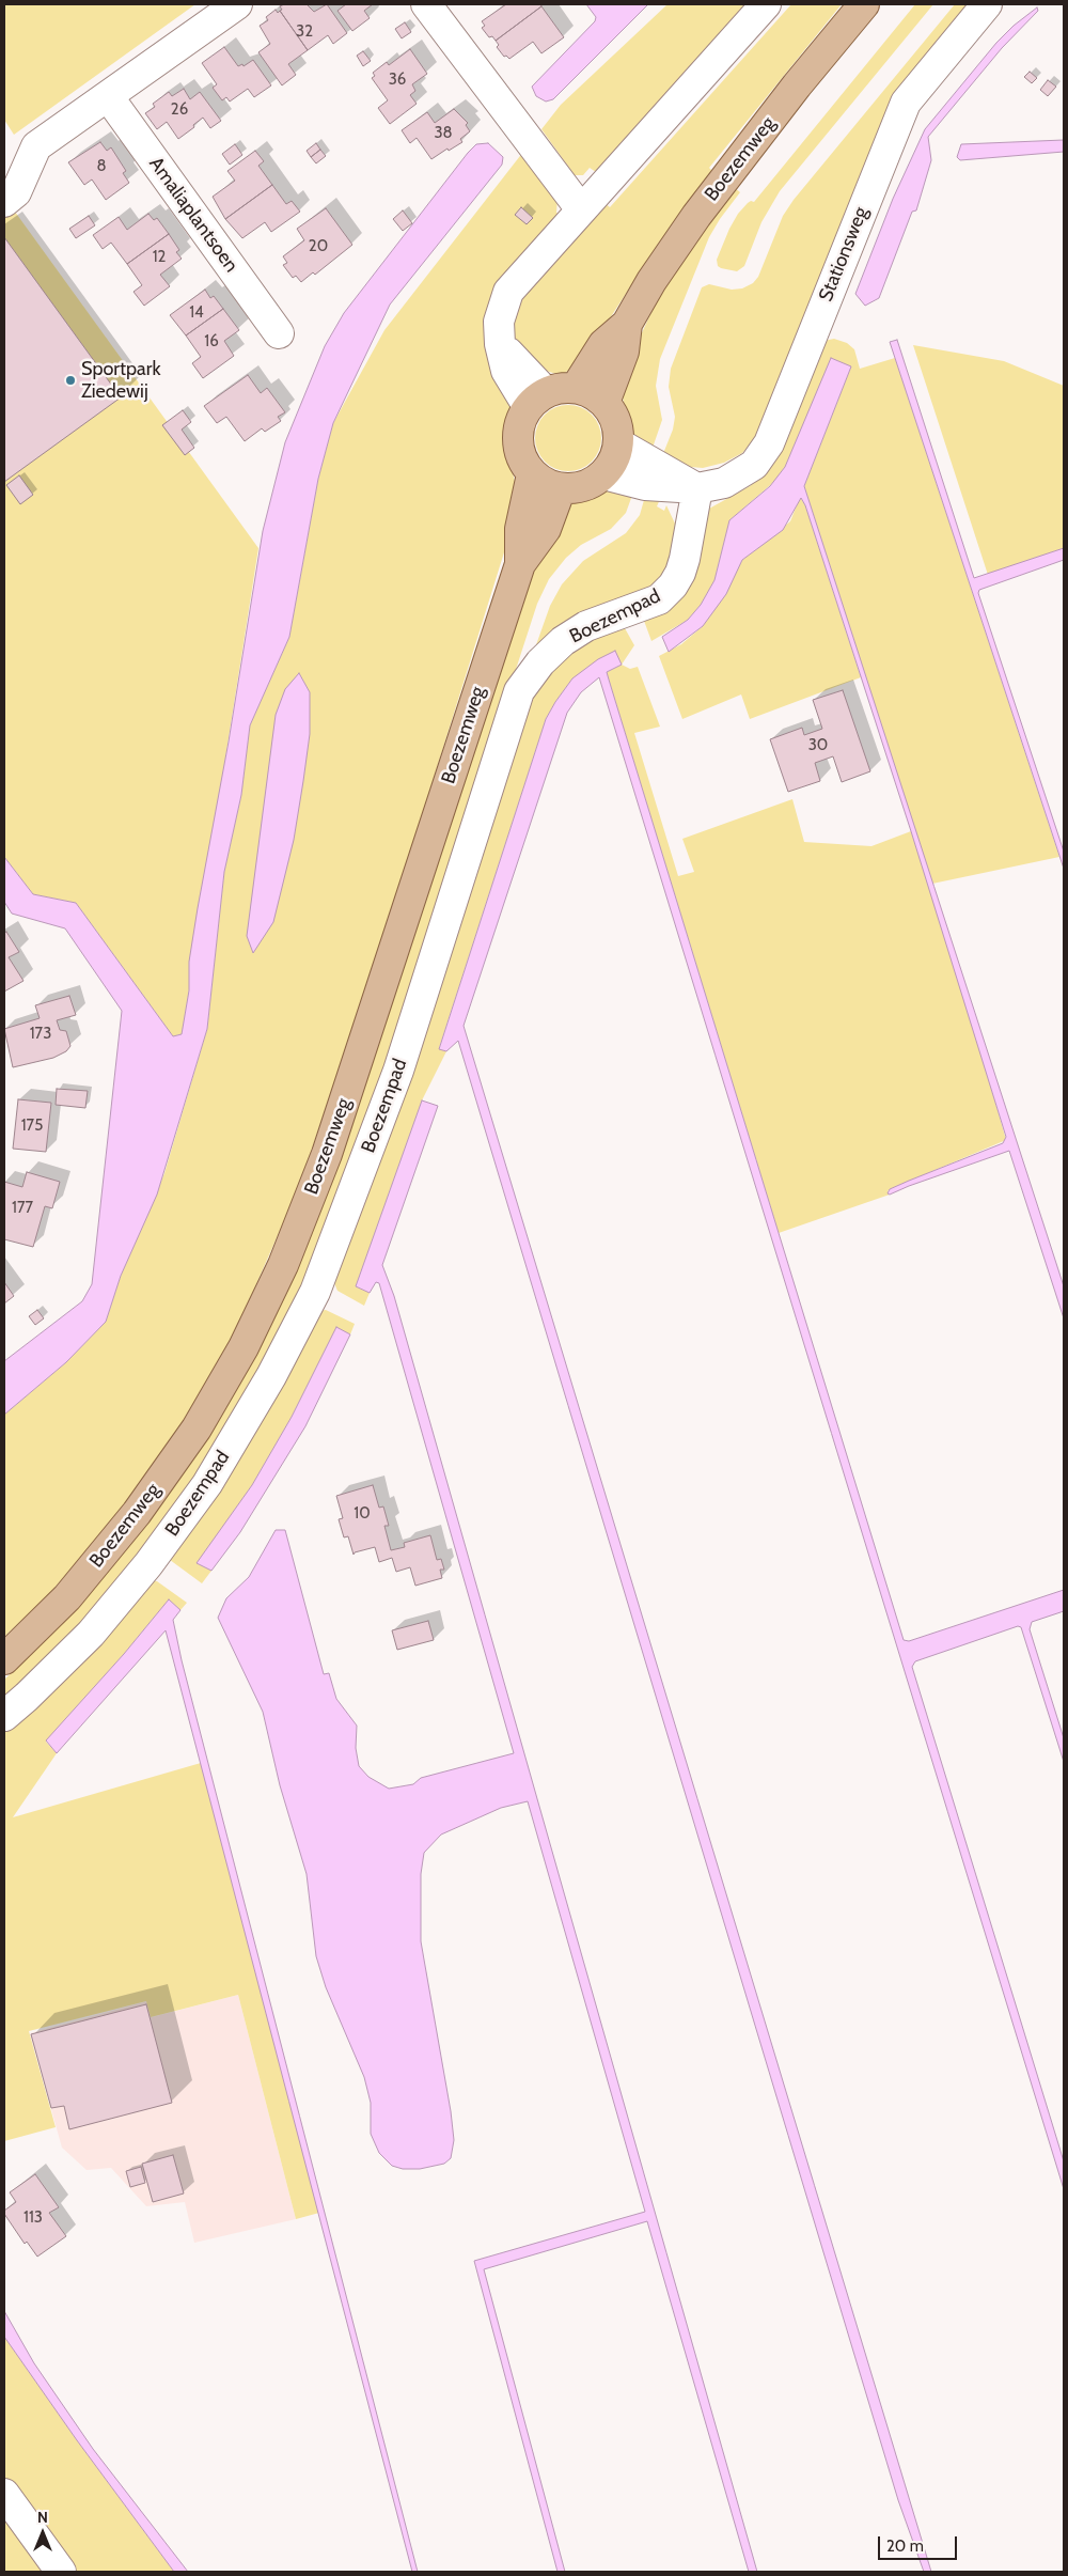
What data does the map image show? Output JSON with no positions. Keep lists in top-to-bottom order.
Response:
{
  "streets": {
    "main road": ["Boezemweg"],
    "street": ["Amaliaplantsoen", "Stationsweg", "Boezempad"]
  },
  "crossings": [
    ["Boezemweg", "Stationsweg"],
    ["Stationsweg", "Boezempad"]
  ],
  "places": ["Sportpark Ziedewij"],
  "house_numbers": [
    "32",
    "36",
    "26",
    "38",
    "8",
    "20",
    "12",
    "14",
    "16",
    "30",
    "173",
    "175",
    "177",
    "10",
    "113"
  ],
  "scale_bar": "20 m",
  "north": "top"
}
